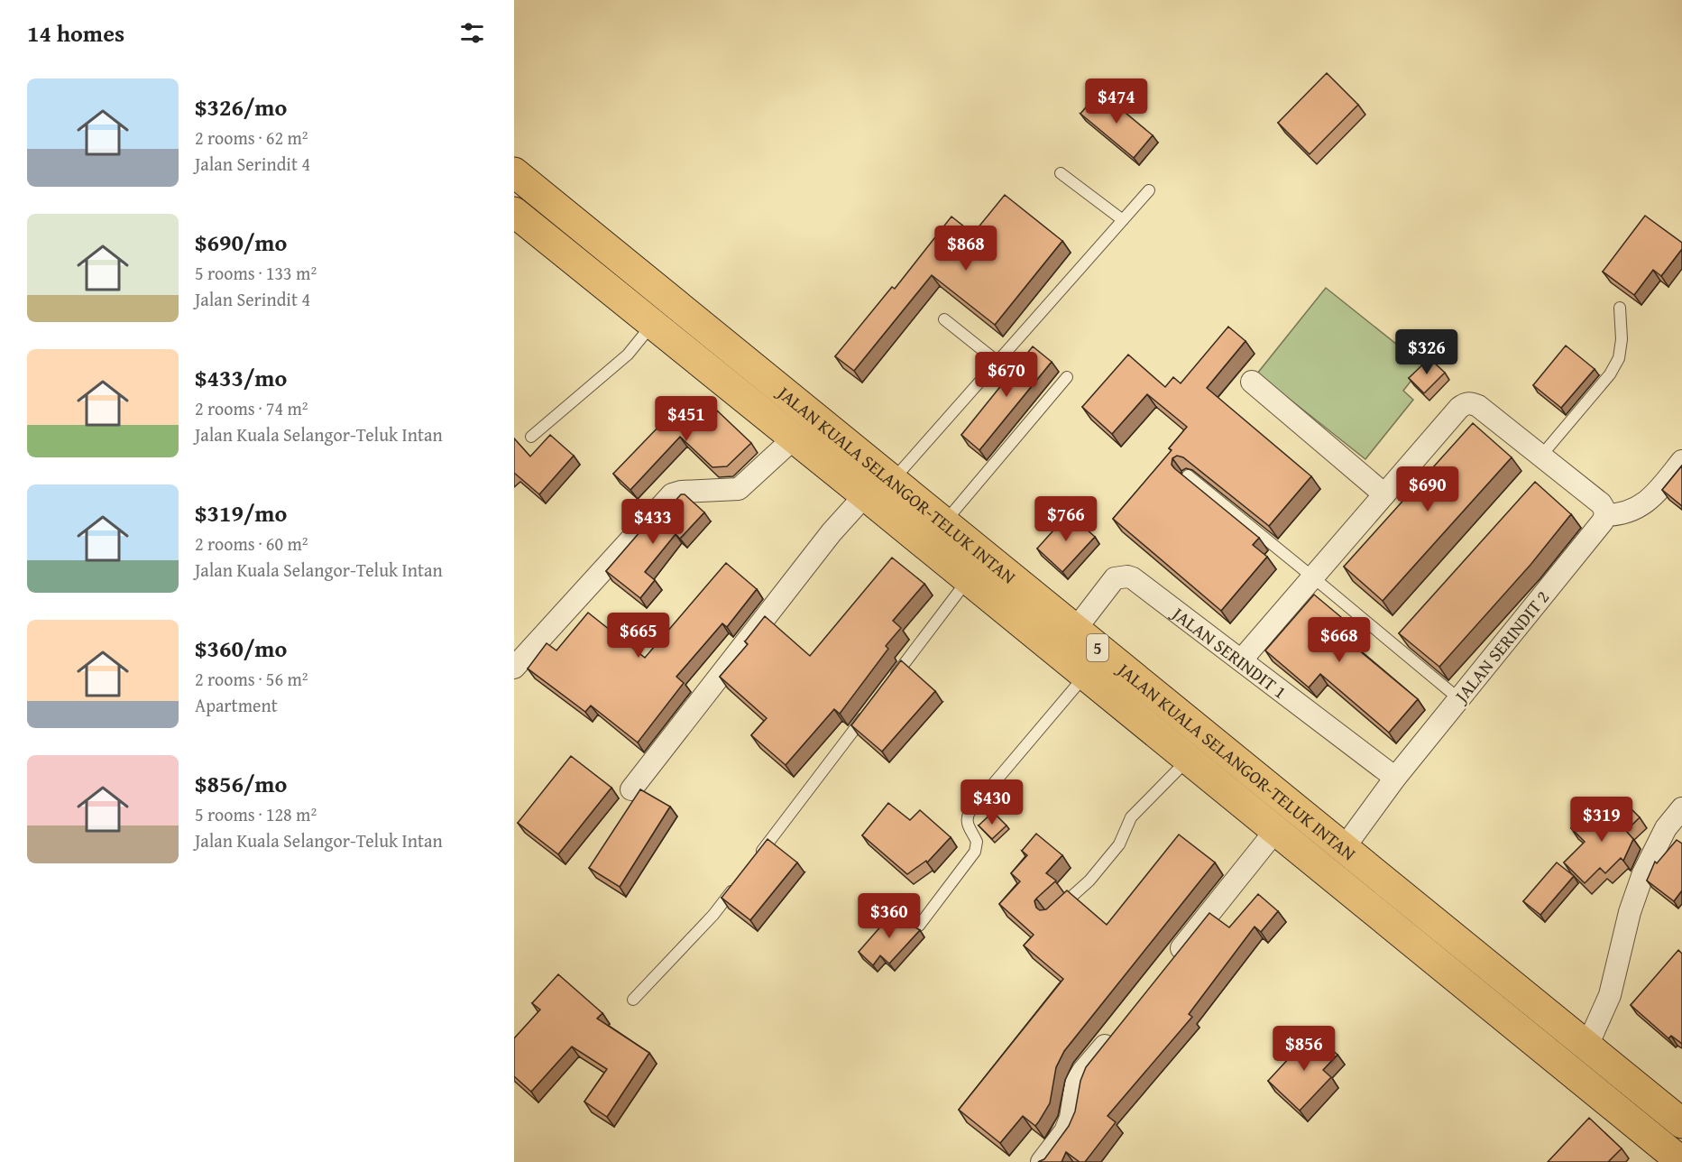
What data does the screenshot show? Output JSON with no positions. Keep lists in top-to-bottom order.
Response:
{
  "streets": {
    "highway": ["JALAN KUALA SELANGOR-TELUK INTAN", "5"],
    "street": ["JALAN SERINDIT 2", "JALAN SERINDIT 1"]
  },
  "crossings": [
    ["JALAN KUALA SELANGOR-TELUK INTAN", "JALAN SERINDIT 2"],
    ["JALAN KUALA SELANGOR-TELUK INTAN", "JALAN SERINDIT 1"],
    ["JALAN SERINDIT 2", "JALAN SERINDIT 1"]
  ],
  "page": {
    "heading": "14 homes",
    "list": [
      {
        "name": "$326/mo",
        "note": "2 rooms · 62 m² · Jalan Serindit 4"
      },
      {
        "name": "$690/mo",
        "note": "5 rooms · 133 m² · Jalan Serindit 4"
      },
      {
        "name": "$433/mo",
        "note": "2 rooms · 74 m² · Jalan Kuala Selangor-Teluk Intan"
      },
      {
        "name": "$319/mo",
        "note": "2 rooms · 60 m² · Jalan Kuala Selangor-Teluk Intan"
      },
      {
        "name": "$360/mo",
        "note": "2 rooms · 56 m² · Apartment"
      },
      {
        "name": "$856/mo",
        "note": "5 rooms · 128 m² · Jalan Kuala Selangor-Teluk Intan"
      }
    ],
    "price": [
      "$474",
      "$868",
      "$326",
      "$670",
      "$451",
      "$690",
      "$766",
      "$433",
      "$665",
      "$668",
      "$430",
      "$319",
      "$360",
      "$856"
    ]
  }
}
